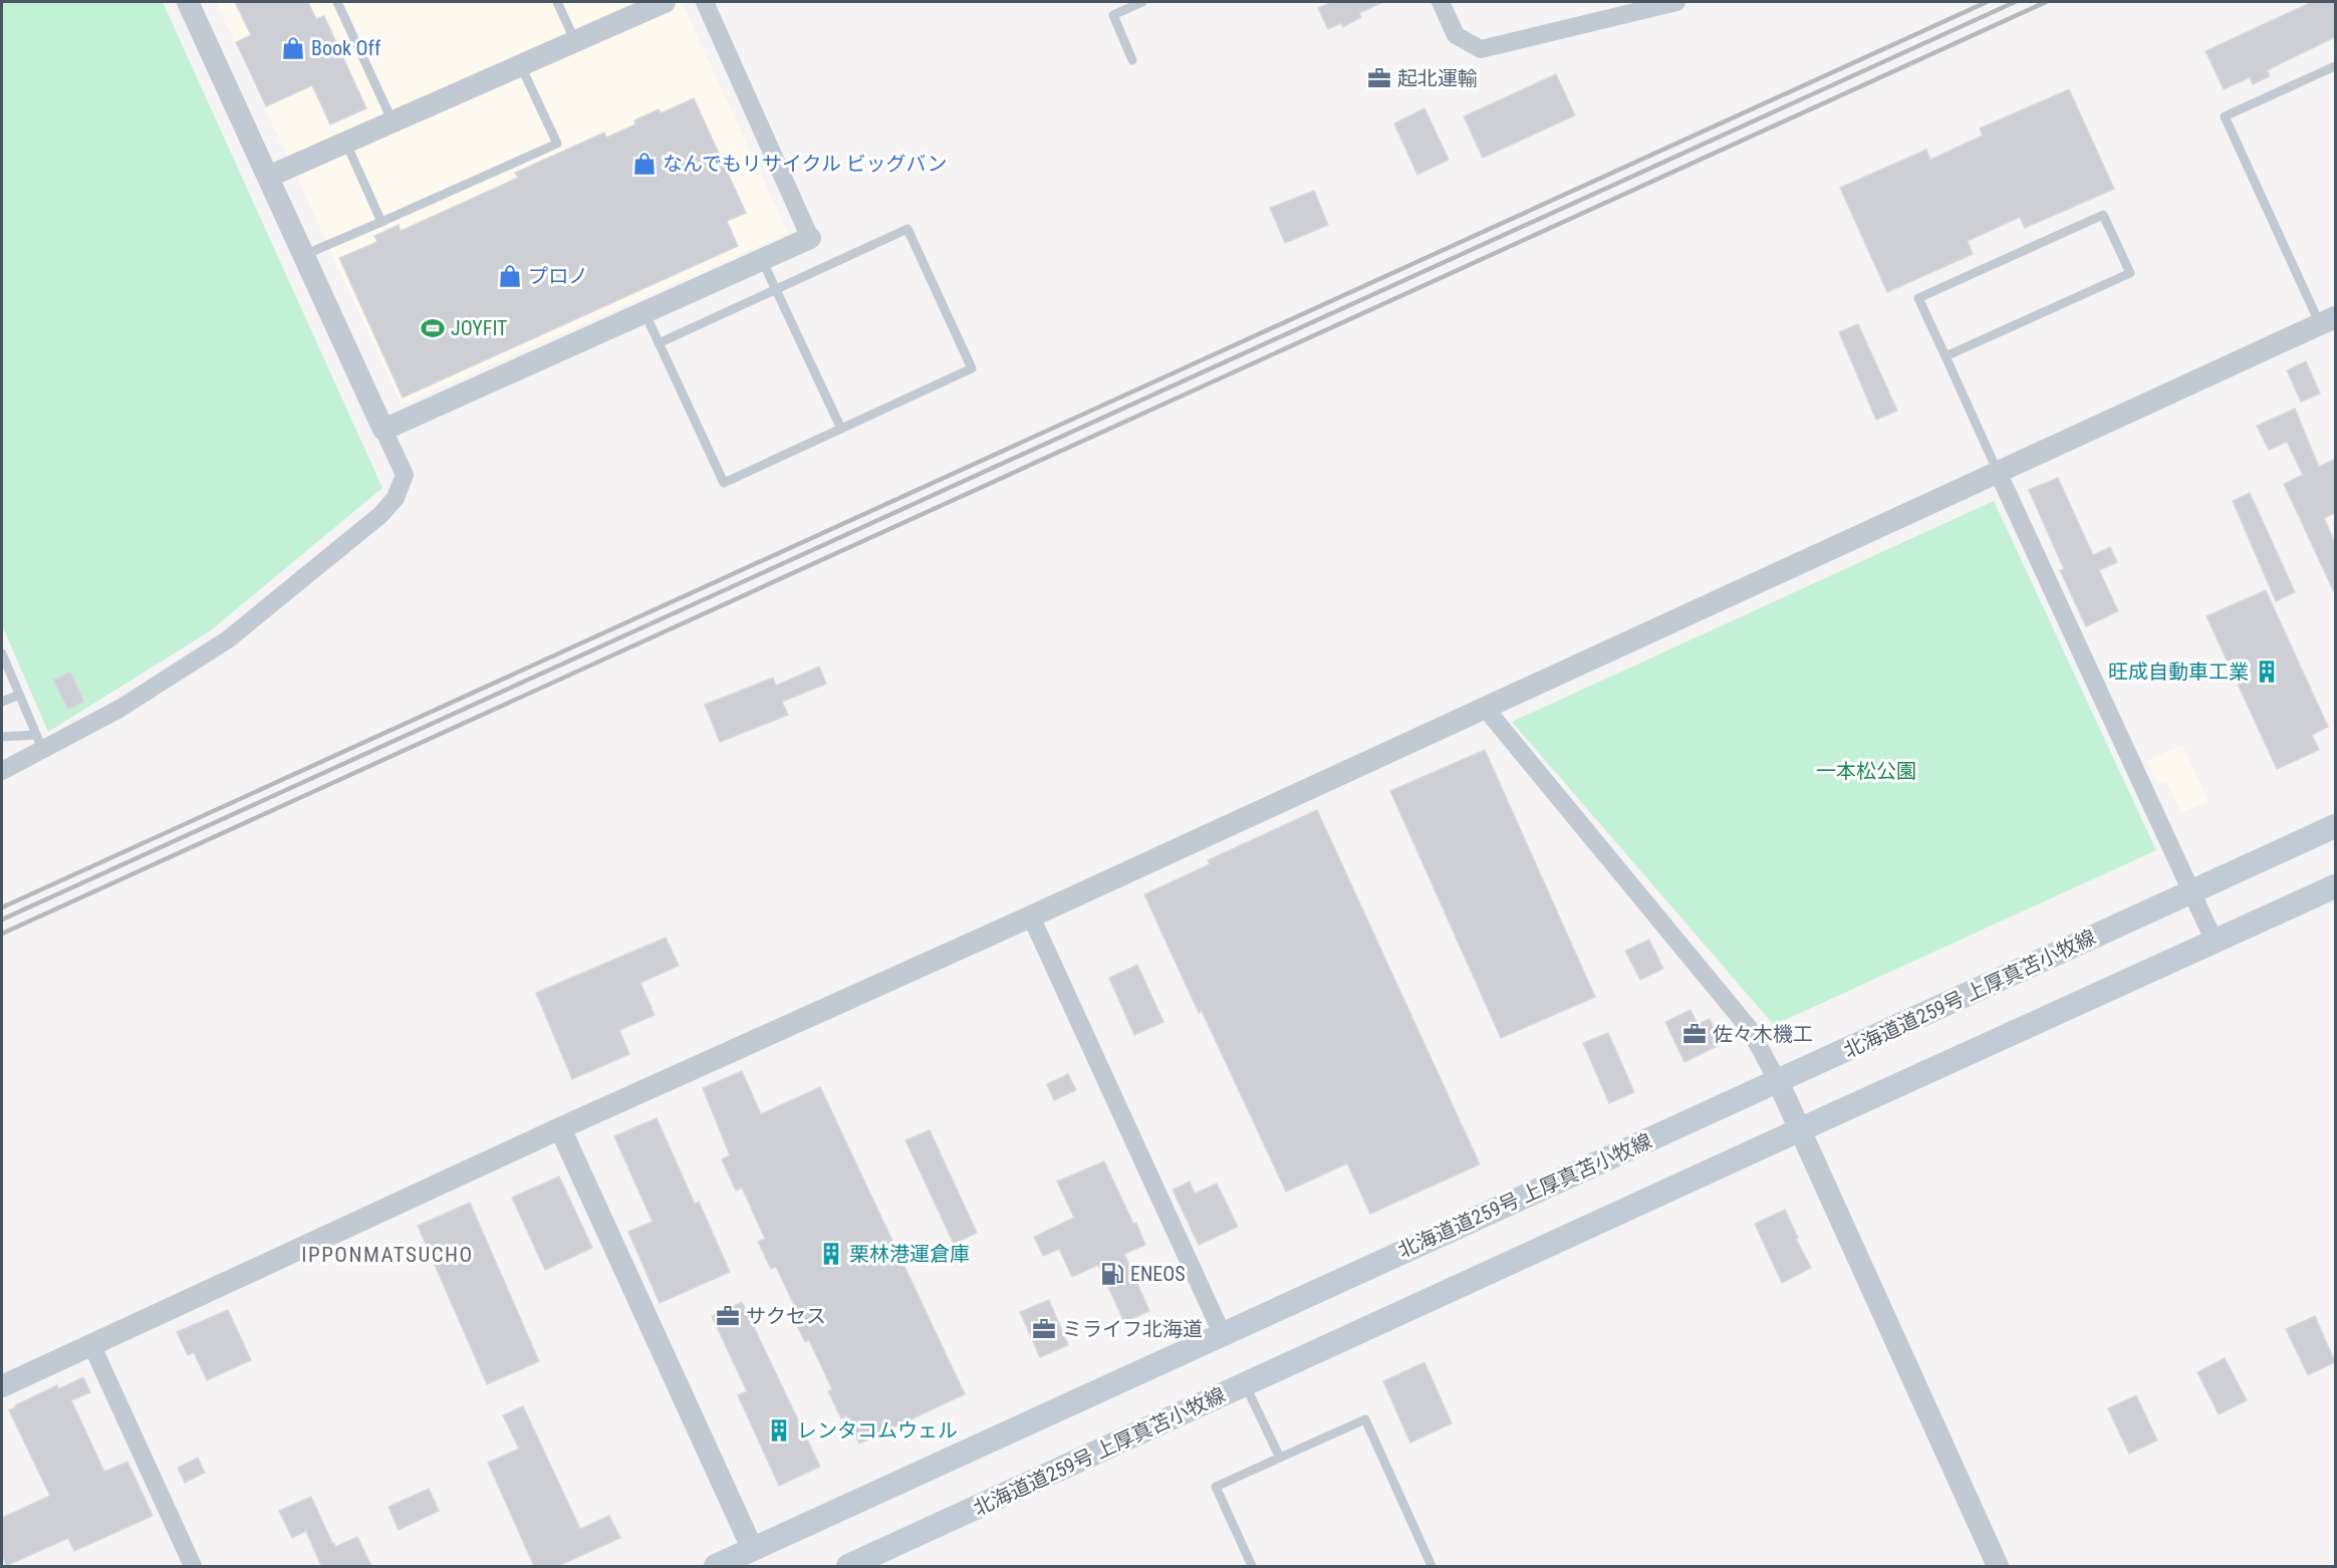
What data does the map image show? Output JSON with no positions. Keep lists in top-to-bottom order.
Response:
{
  "streets": {
    "main road": ["北海道道259号 上厚真苫小牧線"]
  },
  "districts": ["IPPONMATSUCHO"],
  "parks": ["一本松公園"],
  "places": {
    "shop": ["Book Off", "なんでもリサイクル ビッグバン", "プロノ"],
    "office": [
      "起北運輸",
      "佐々木機工",
      "サクセス",
      "ミライフ北海道"
    ],
    "sports": ["JOYFIT"],
    "building": ["旺成自動車工業", "栗林港運倉庫", "レンタコムウェル"],
    "fuel station": ["ENEOS"]
  }
}
